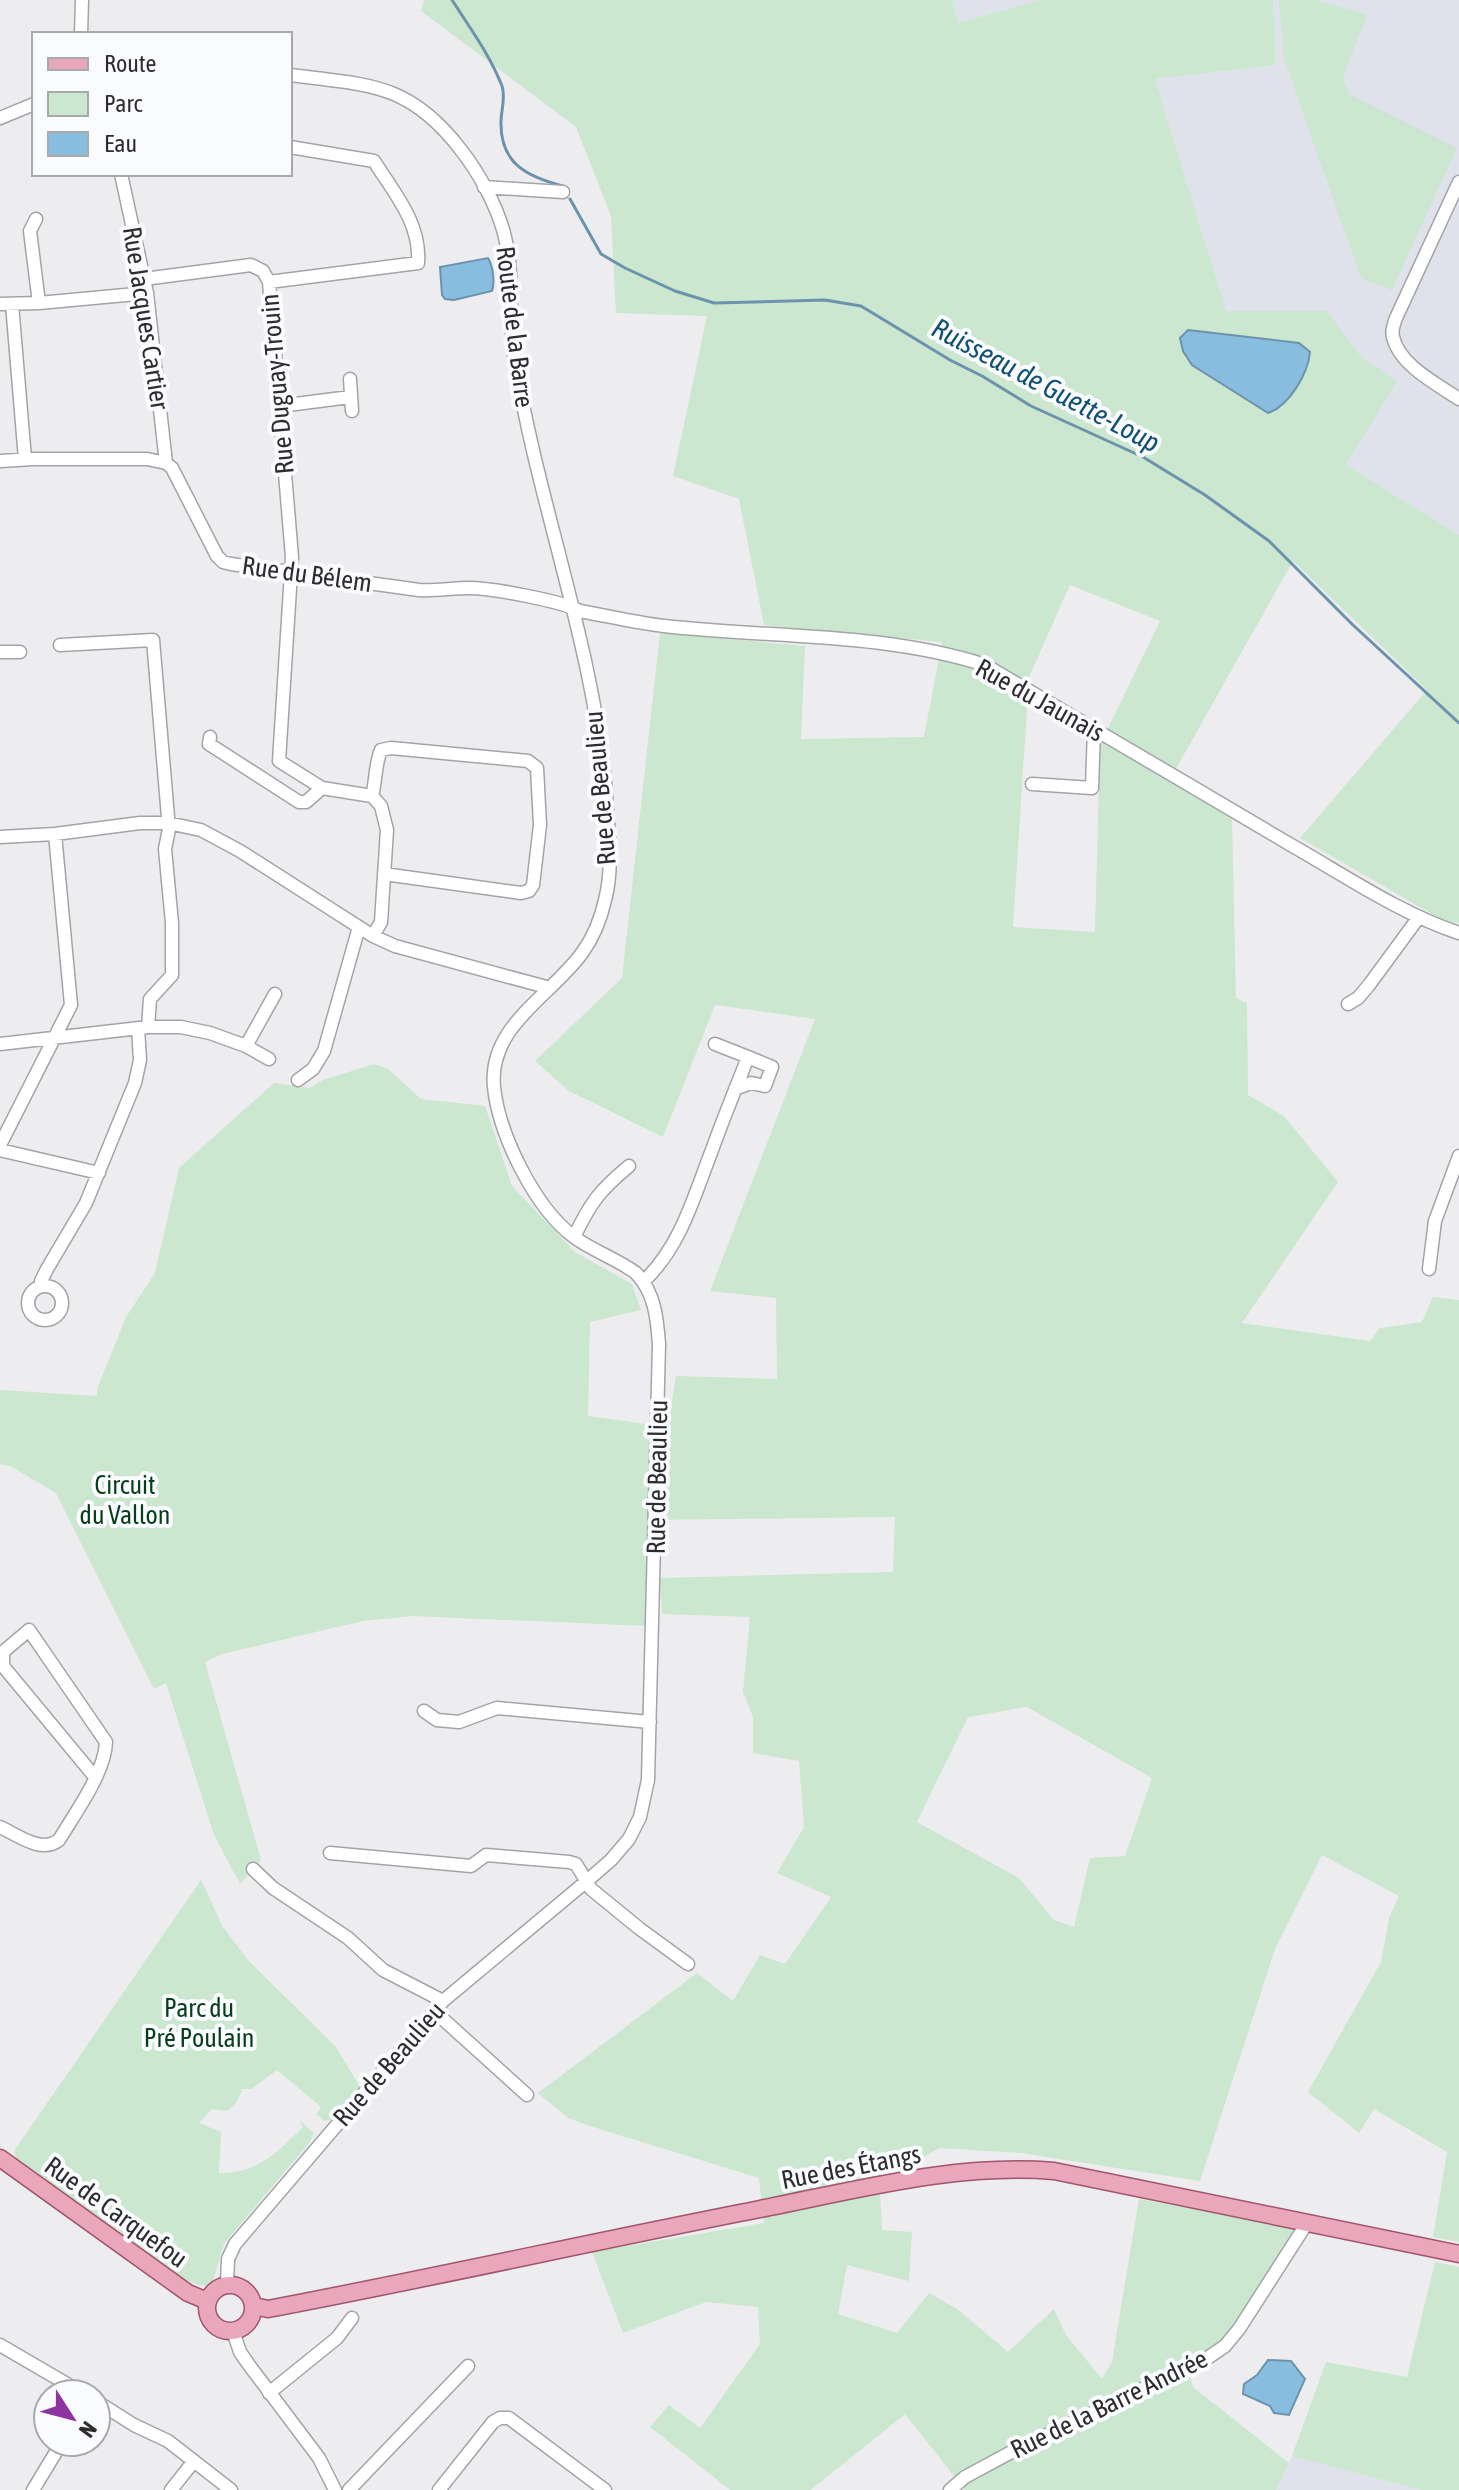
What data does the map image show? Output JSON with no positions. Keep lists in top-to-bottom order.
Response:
{
  "streets": {
    "main road": ["Rue des Étangs", "Rue de Carquefou"],
    "street": [
      "Rue Jacques Cartier",
      "Route de la Barre",
      "Rue Duguay-Trouin",
      "Rue du Bélem",
      "Rue du Jaunais",
      "Rue de Beaulieu",
      "Rue de la Barre Andrée"
    ]
  },
  "crossings": [
    ["Rue Jacques Cartier", "Rue Duguay-Trouin"],
    ["Rue Jacques Cartier", "Rue du Bélem"],
    ["Route de la Barre", "Rue du Bélem"],
    ["Route de la Barre", "Rue du Jaunais"],
    ["Route de la Barre", "Rue de Beaulieu"],
    ["Rue Duguay-Trouin", "Rue du Bélem"],
    ["Rue du Bélem", "Rue du Jaunais"],
    ["Rue du Bélem", "Rue de Beaulieu"],
    ["Rue du Jaunais", "Rue de Beaulieu"],
    ["Rue de Beaulieu", "Rue des Étangs"],
    ["Rue de Beaulieu", "Rue de Carquefou"],
    ["Rue des Étangs", "Rue de Carquefou"],
    ["Rue des Étangs", "Rue de la Barre Andrée"]
  ],
  "water": ["Ruisseau de Guette-Loup"],
  "parks": ["Circuit du Vallon", "Parc du Pré Poulain"],
  "legend": ["Route", "Parc", "Eau"],
  "north": "bottom right"
}
